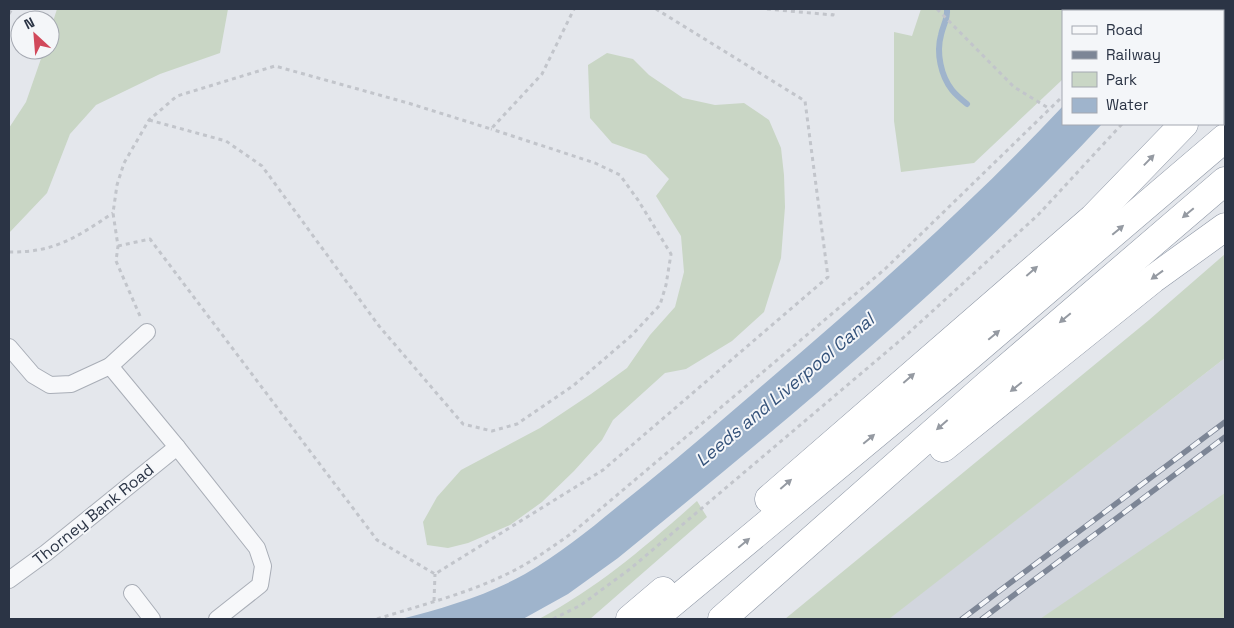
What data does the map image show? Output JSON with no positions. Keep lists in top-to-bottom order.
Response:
{
  "streets": {
    "street": ["Thorney Bank Road"]
  },
  "water": ["Leeds and Liverpool Canal"],
  "legend": [
    "Road",
    "Railway",
    "Park",
    "Water"
  ],
  "north": "top left"
}
